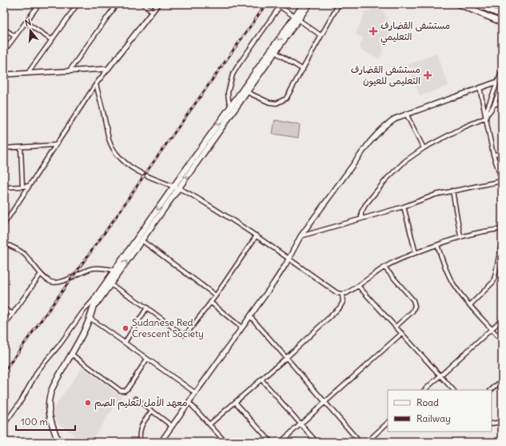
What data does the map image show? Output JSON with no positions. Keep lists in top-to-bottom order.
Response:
{
  "places": {
    "health": ["مستشفى القضارف التعليمي", "مستشفى القضارف التعليمى للعيون"],
    "other": ["Sudanese Red Crescent Society", "معهد الأمل لتعليم الصم"]
  },
  "legend": ["Road", "Railway"],
  "scale_bar": "100 m",
  "north": "top"
}
